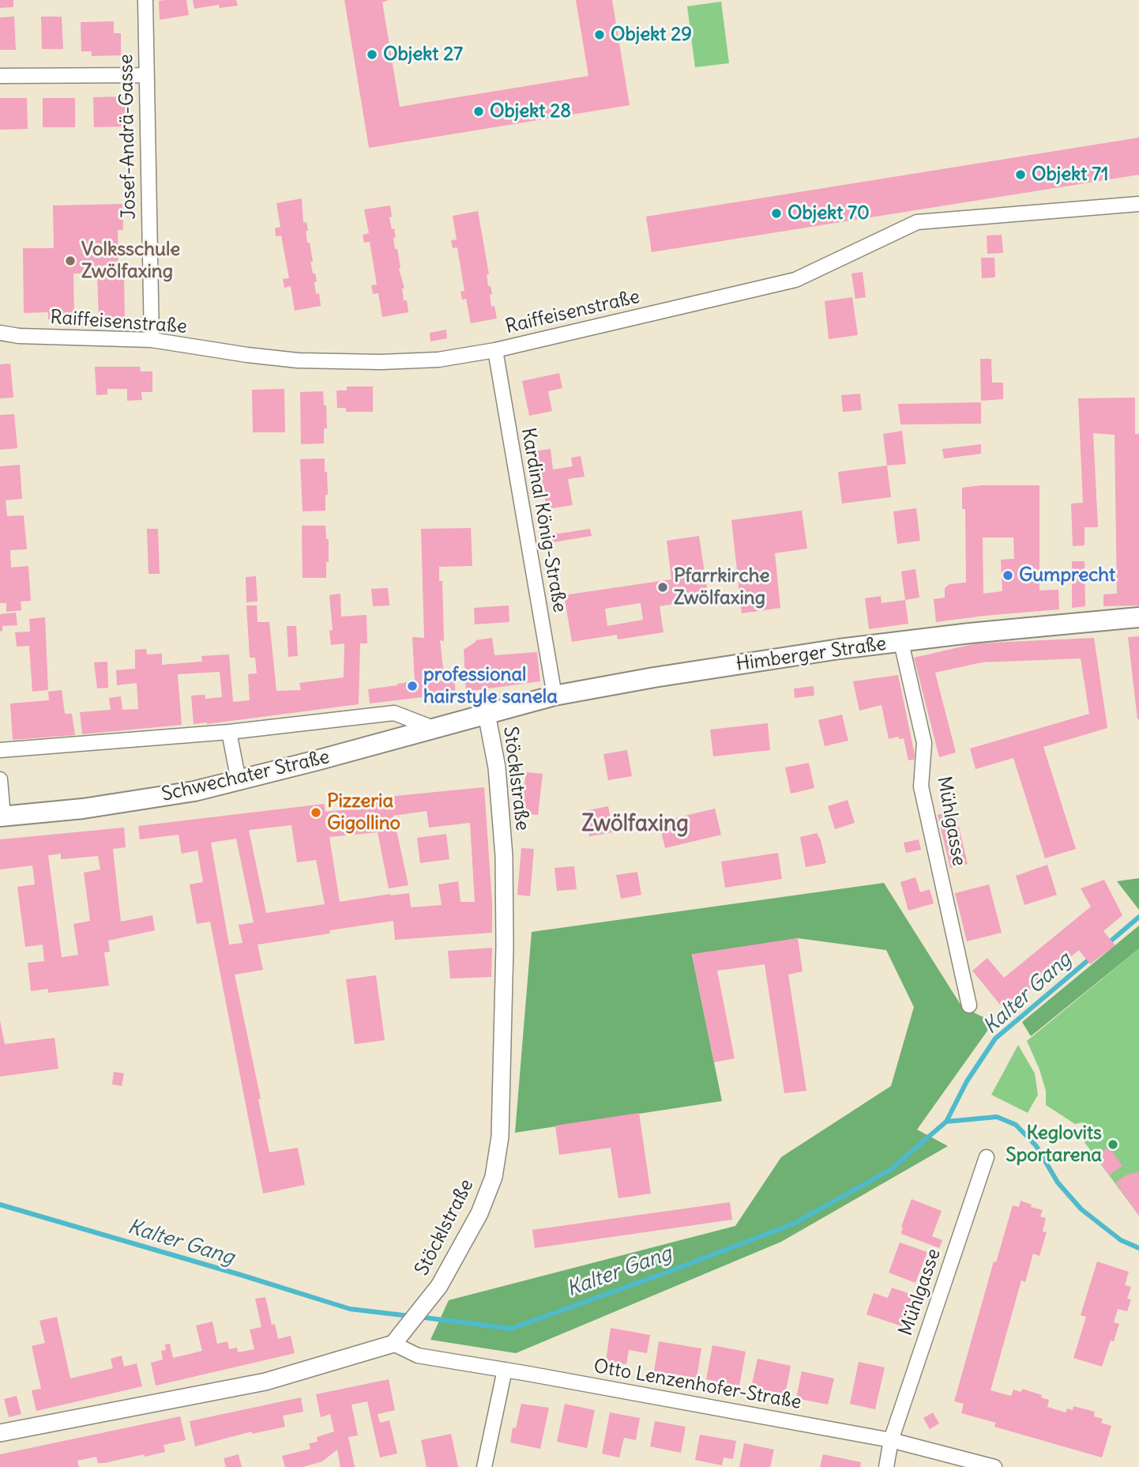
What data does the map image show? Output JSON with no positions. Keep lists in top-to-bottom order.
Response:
{
  "streets": {
    "main road": ["Himberger Straße", "Schwechater Straße"],
    "street": [
      "Josef-Andrä-Gasse",
      "Raiffeisenstraße",
      "Kardinal König-Straße",
      "Stöcklstraße",
      "Mühlgasse",
      "Otto Lenzenhofer-Straße"
    ]
  },
  "crossings": [
    ["Josef-Andrä-Gasse", "Raiffeisenstraße"],
    ["Raiffeisenstraße", "Kardinal König-Straße"],
    ["Kardinal König-Straße", "Himberger Straße"],
    ["Himberger Straße", "Schwechater Straße"],
    ["Himberger Straße", "Stöcklstraße"],
    ["Himberger Straße", "Mühlgasse"],
    ["Schwechater Straße", "Stöcklstraße"],
    ["Stöcklstraße", "Otto Lenzenhofer-Straße"],
    ["Mühlgasse", "Otto Lenzenhofer-Straße"]
  ],
  "districts": ["Zwölfaxing"],
  "water": ["Kalter Gang"],
  "places": [
    "Objekt 29",
    "Objekt 27",
    "Objekt 28",
    "Objekt 71",
    "Objekt 70",
    "Volksschule Zwölfaxing",
    "Gumprecht",
    "Pfarrkirche Zwölfaxing",
    "professional hairstyle sanela",
    "Pizzeria Gigollino",
    "Keglovits Sportarena"
  ]
}
